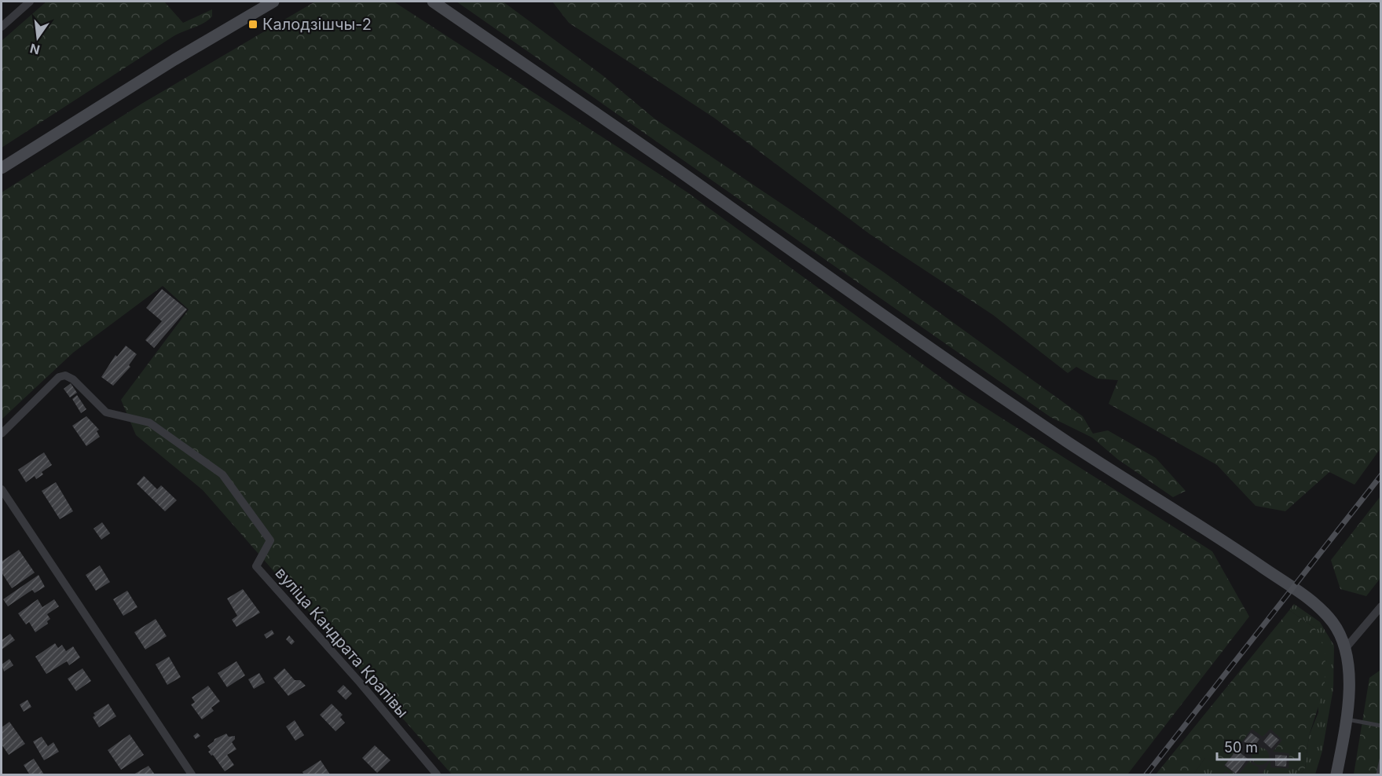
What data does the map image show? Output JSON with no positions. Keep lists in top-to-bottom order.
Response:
{
  "streets": {
    "street": ["вуліца Кандрата Крапівы"]
  },
  "places": {
    "transit": ["Калодзішчы-2"]
  },
  "scale_bar": "50 m",
  "north": "bottom"
}
